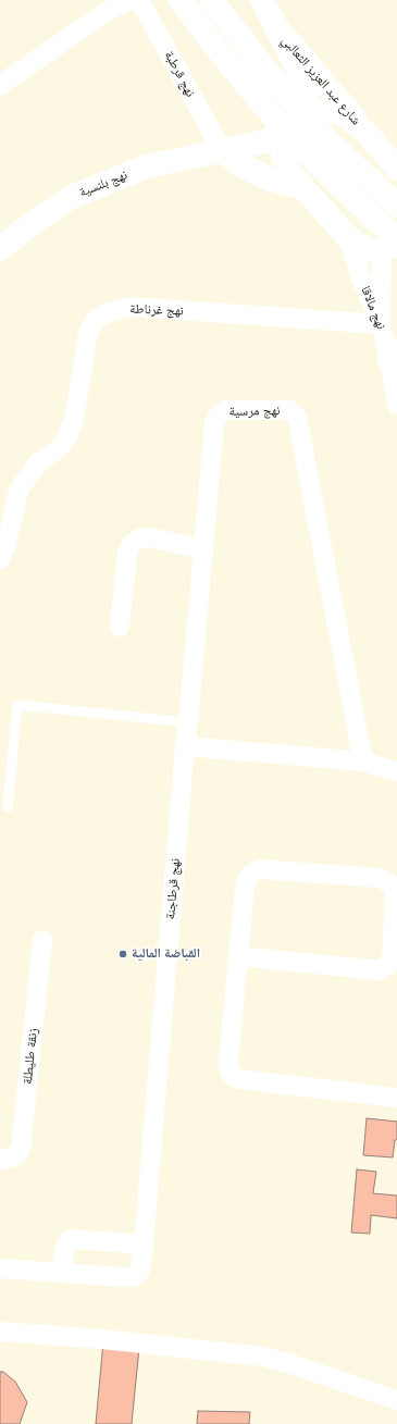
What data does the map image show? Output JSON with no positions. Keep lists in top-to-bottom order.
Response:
{
  "streets": {
    "street": [
      "نهج قرطبة",
      "شارع عبد العزيز الثعالبي",
      "نهج بلنسية",
      "نهج مالاقا",
      "نهج غرناطة",
      "نهج مرسية",
      "نهج قرطاجنة",
      "زنقة طليطلة"
    ]
  },
  "crossings": [
    ["نهج قرطبة", "نهج بلنسية"],
    ["شارع عبد العزيز الثعالبي", "نهج بلنسية"],
    ["شارع عبد العزيز الثعالبي", "نهج مالاقا"],
    ["نهج مالاقا", "نهج غرناطة"],
    ["نهج مرسية", "نهج قرطاجنة"]
  ],
  "places": ["القباضة المالية"]
}
